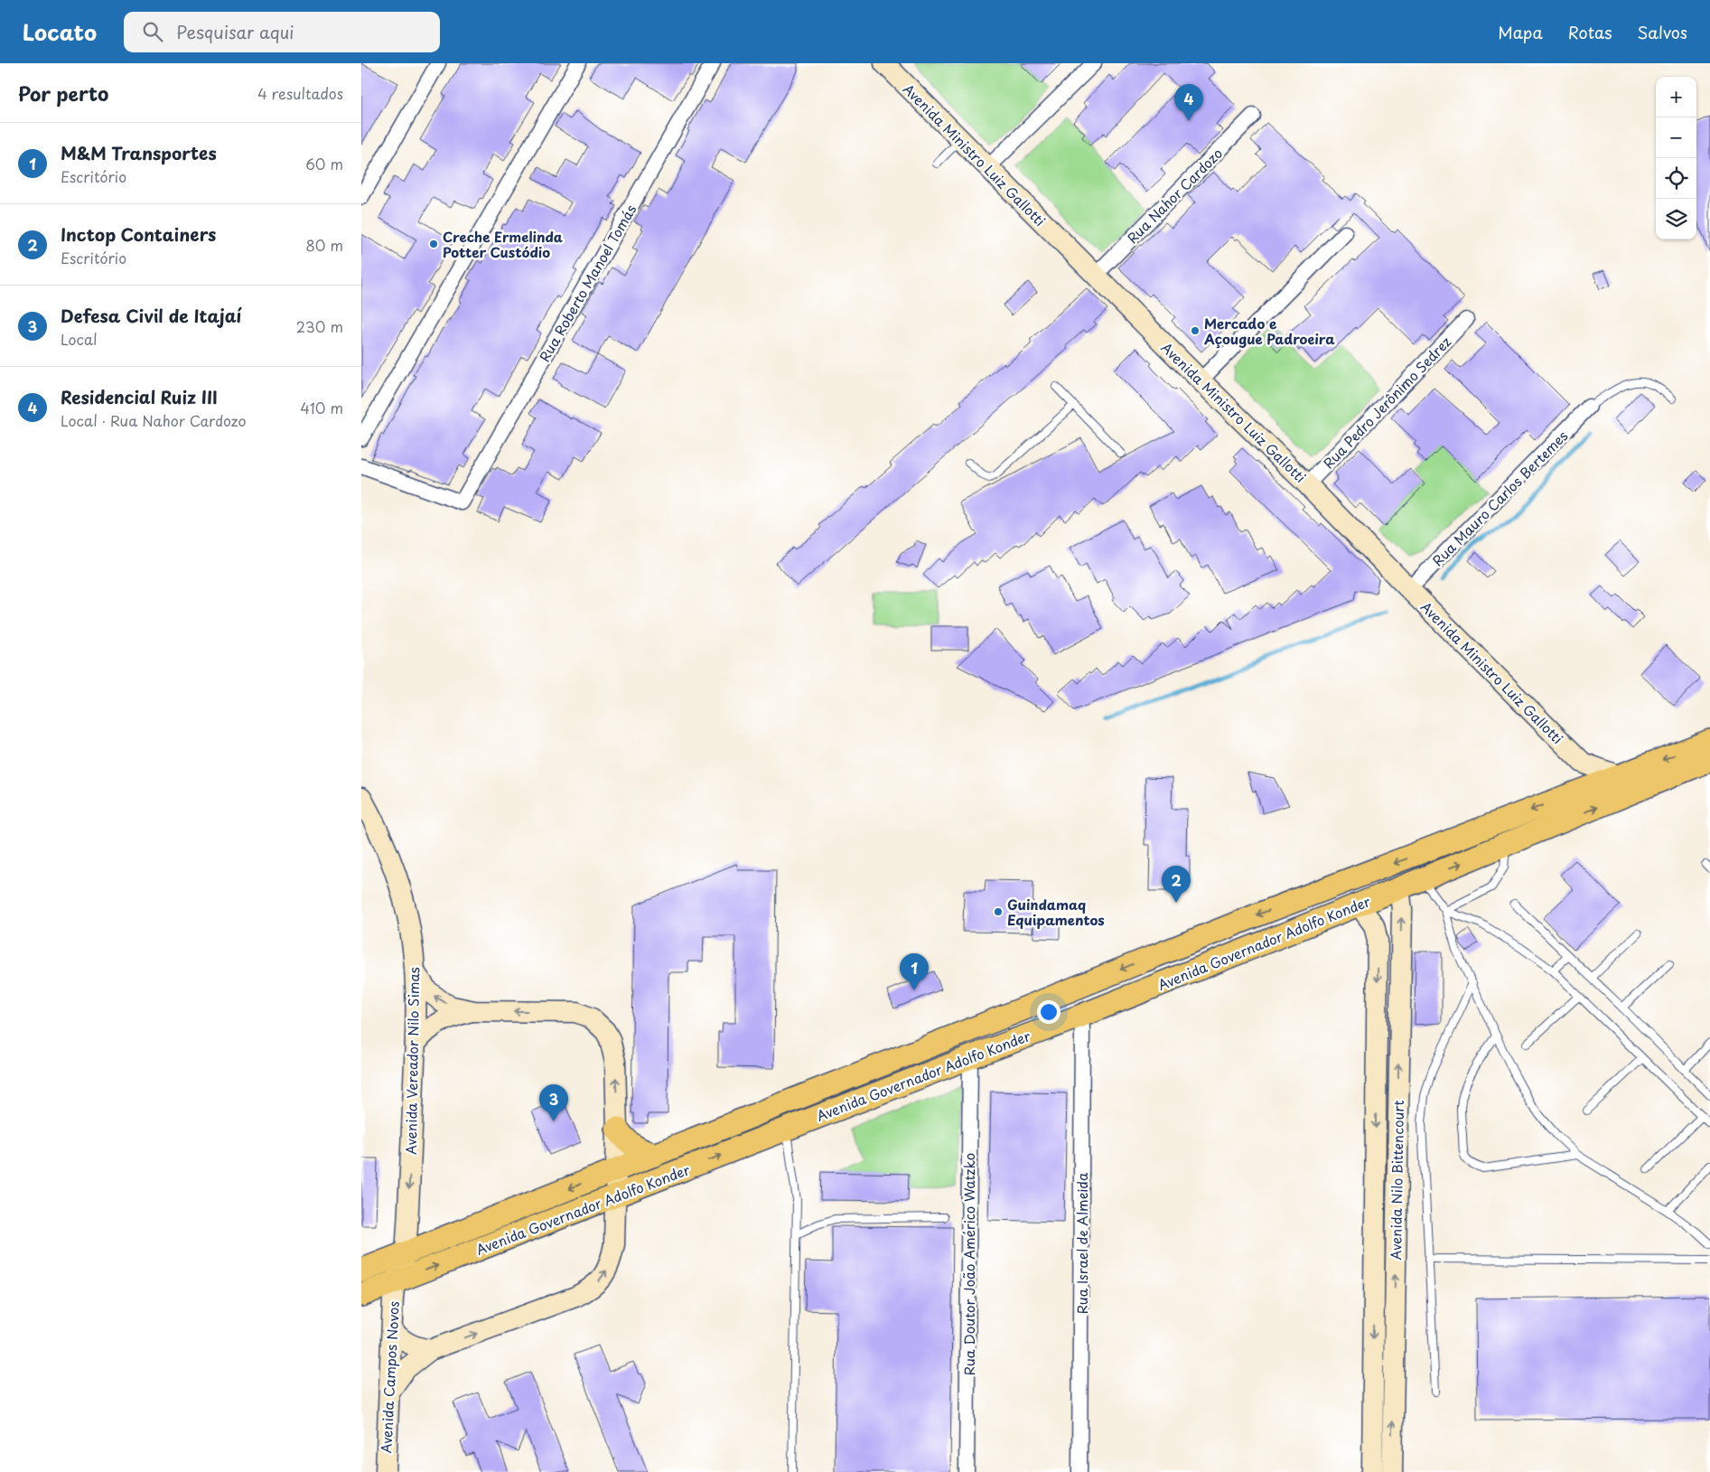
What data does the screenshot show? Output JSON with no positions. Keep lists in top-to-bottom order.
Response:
{
  "streets": {
    "main road": ["Avenida Governador Adolfo Konder"],
    "street": [
      "Avenida Ministro Luiz Gallotti",
      "Rua Nahor Cardozo",
      "Rua Roberto Manoel Tomás",
      "Rua Pedro Jerônimo Sedrez",
      "Rua Mauro Carlos Bertemes",
      "Avenida Vereador Nilo Simas",
      "Avenida Nilo Bittencourt",
      "Rua Israel de Almeida",
      "Rua Doutor João Américo Watzko",
      "Avenida Campos Novos"
    ]
  },
  "crossings": [
    ["Avenida Ministro Luiz Gallotti", "Rua Nahor Cardozo"],
    ["Avenida Ministro Luiz Gallotti", "Rua Pedro Jerônimo Sedrez"],
    ["Avenida Ministro Luiz Gallotti", "Rua Mauro Carlos Bertemes"],
    ["Avenida Ministro Luiz Gallotti", "Avenida Governador Adolfo Konder"],
    ["Avenida Governador Adolfo Konder", "Avenida Vereador Nilo Simas"],
    ["Avenida Governador Adolfo Konder", "Avenida Nilo Bittencourt"],
    ["Avenida Governador Adolfo Konder", "Rua Israel de Almeida"],
    ["Avenida Governador Adolfo Konder", "Rua Doutor João Américo Watzko"],
    ["Avenida Governador Adolfo Konder", "Avenida Campos Novos"],
    ["Avenida Vereador Nilo Simas", "Avenida Campos Novos"]
  ],
  "one_way": ["Avenida Vereador Nilo Simas"],
  "places": ["Creche Ermelinda Potter Custódio", "Mercado e Açougue Padroeira", "Guindamaq Equipamentos"],
  "page": {
    "header": "Locato",
    "search": "Pesquisar aqui",
    "nav": ["Mapa", "Rotas", "Salvos"],
    "heading": ["Por perto", "4 resultados"],
    "map_buttons": ["+", "−"],
    "pins": [
      "4",
      "2",
      "1",
      "3"
    ],
    "list": [
      {
        "mark": "1",
        "name": "M&M Transportes",
        "note": "Escritório",
        "value": "60 m"
      },
      {
        "mark": "2",
        "name": "Inctop Containers",
        "note": "Escritório",
        "value": "80 m"
      },
      {
        "mark": "3",
        "name": "Defesa Civil de Itajaí",
        "note": "Local",
        "value": "230 m"
      },
      {
        "mark": "4",
        "name": "Residencial Ruiz III",
        "note": "Local · Rua Nahor Cardozo",
        "value": "410 m"
      }
    ]
  }
}
